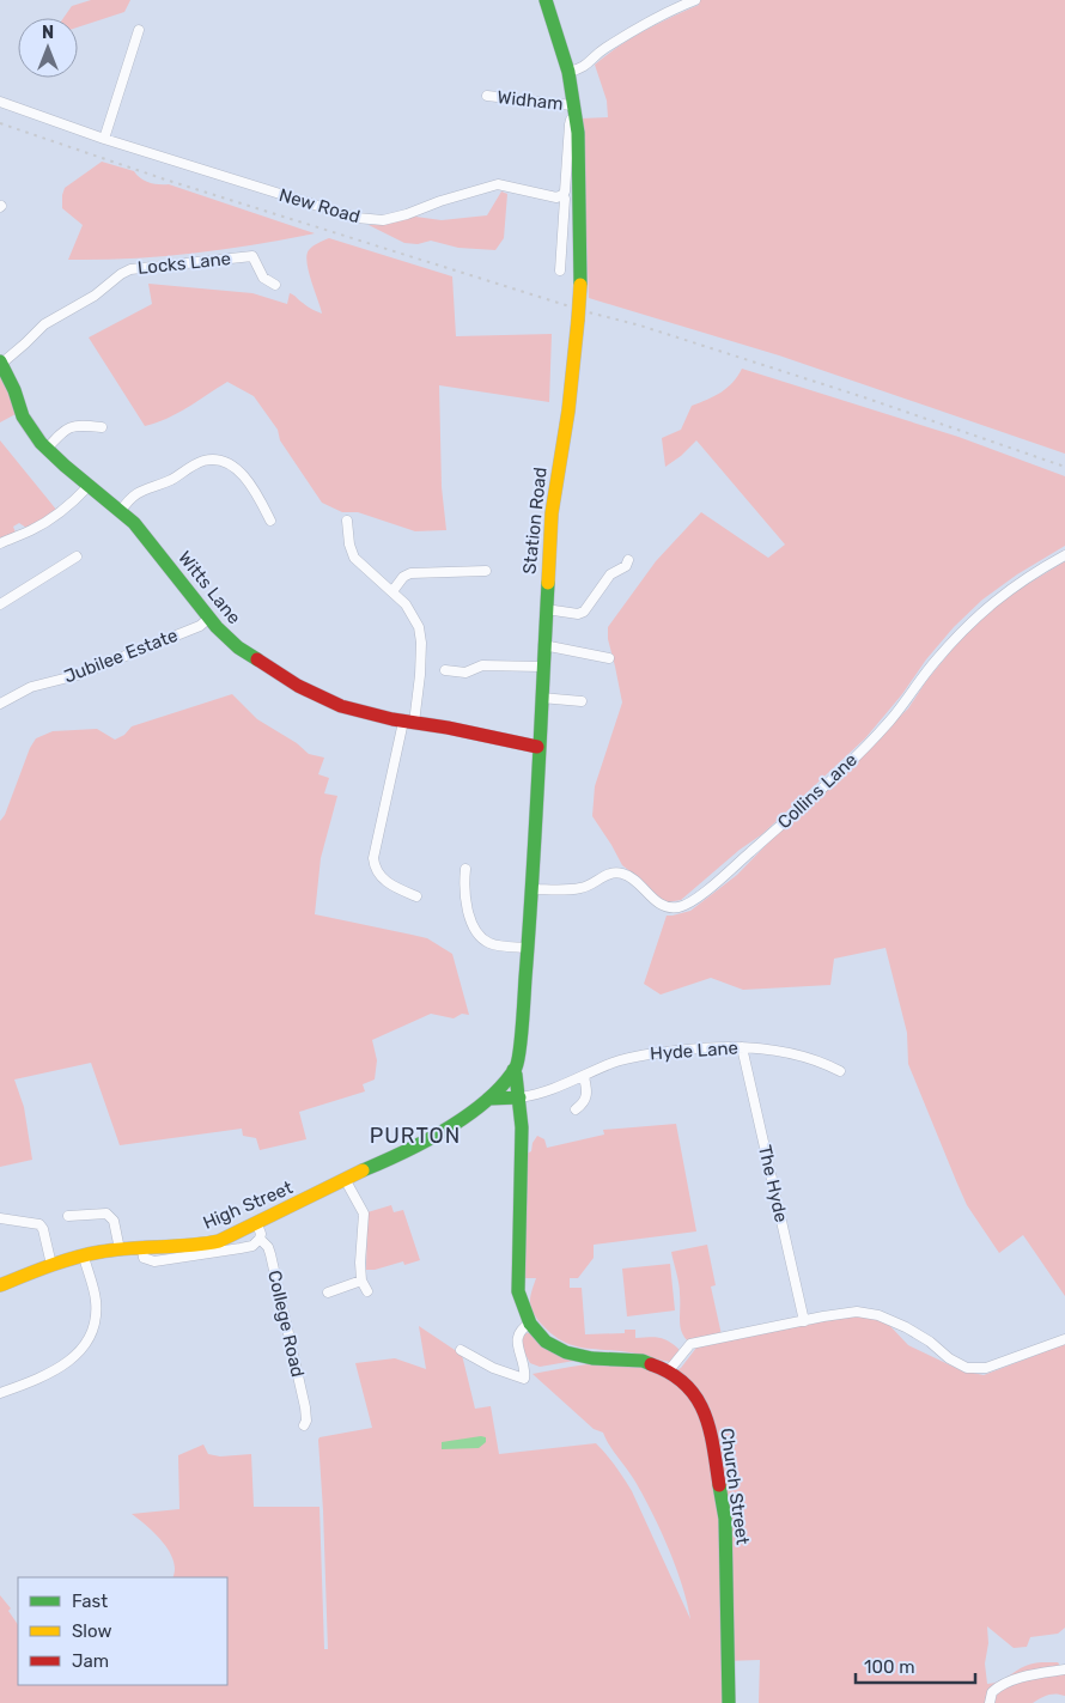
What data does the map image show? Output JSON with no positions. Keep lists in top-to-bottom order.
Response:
{
  "streets": {
    "street": [
      "Widham",
      "New Road",
      "Locks Lane",
      "Station Road",
      "Witts Lane",
      "Jubilee Estate",
      "Collins Lane",
      "Hyde Lane",
      "The Hyde",
      "High Street",
      "College Road",
      "Church Street"
    ]
  },
  "crossings": [
    ["Widham", "Station Road"],
    ["Locks Lane", "Witts Lane"],
    ["Station Road", "Witts Lane"],
    ["Station Road", "Collins Lane"],
    ["Station Road", "High Street"],
    ["Witts Lane", "Jubilee Estate"],
    ["Hyde Lane", "The Hyde"],
    ["Hyde Lane", "Church Street"],
    ["High Street", "College Road"],
    ["High Street", "Church Street"]
  ],
  "districts": ["PURTON"],
  "legend": ["Fast", "Slow", "Jam"],
  "scale_bar": "100 m",
  "north": "top"
}
